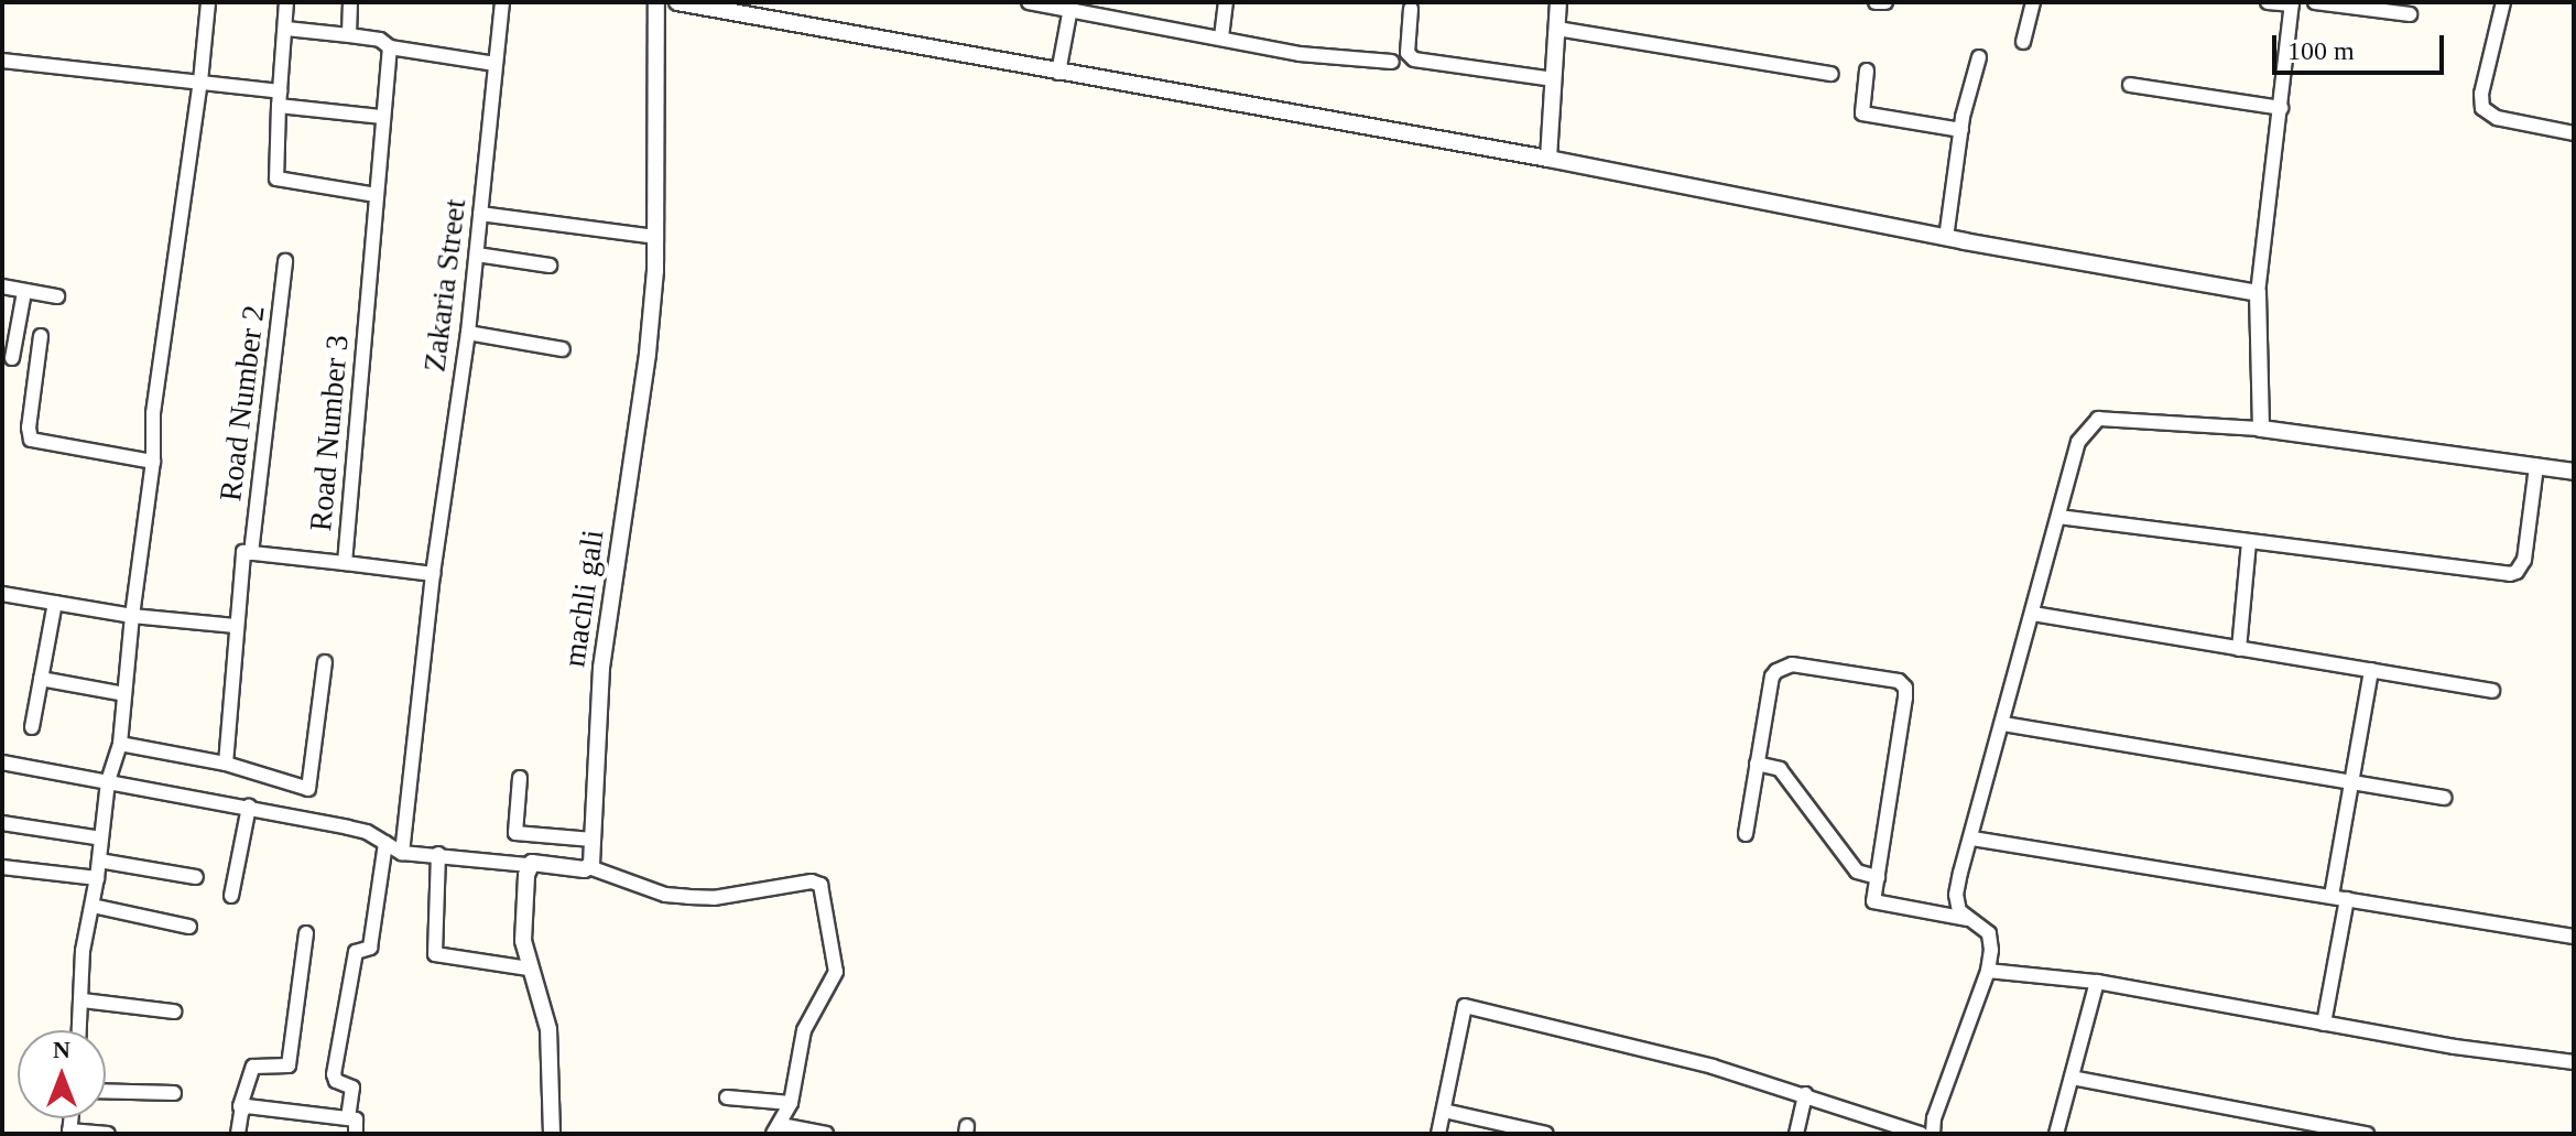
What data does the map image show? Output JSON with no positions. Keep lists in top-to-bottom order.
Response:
{
  "streets": {
    "street": [
      "Zakaria Street",
      "Road Number 2",
      "Road Number 3",
      "machli gali"
    ]
  },
  "crossings": [
    ["Road Number 2", "Road Number 3"]
  ],
  "scale_bar": "100 m",
  "north": "top"
}
